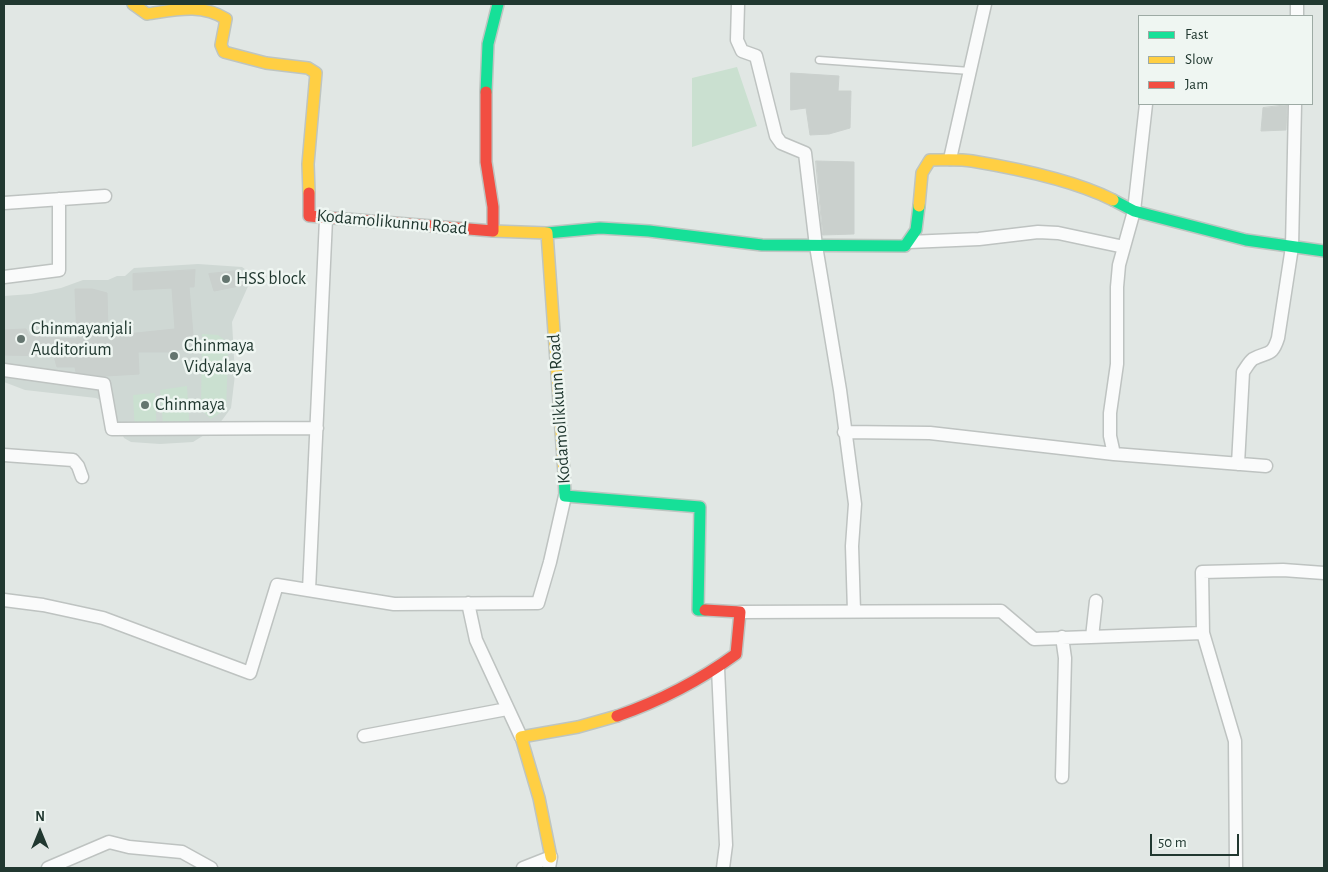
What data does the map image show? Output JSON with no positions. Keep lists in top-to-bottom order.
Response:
{
  "streets": {
    "street": ["Kodamolikunnu Road", "Kodamolikkunn Road"]
  },
  "places": [
    "HSS block",
    "Chinmayanjali Auditorium",
    "Chinmaya Vidyalaya",
    "Chinmaya"
  ],
  "legend": ["Fast", "Slow", "Jam"],
  "scale_bar": "50 m",
  "north": "top"
}
